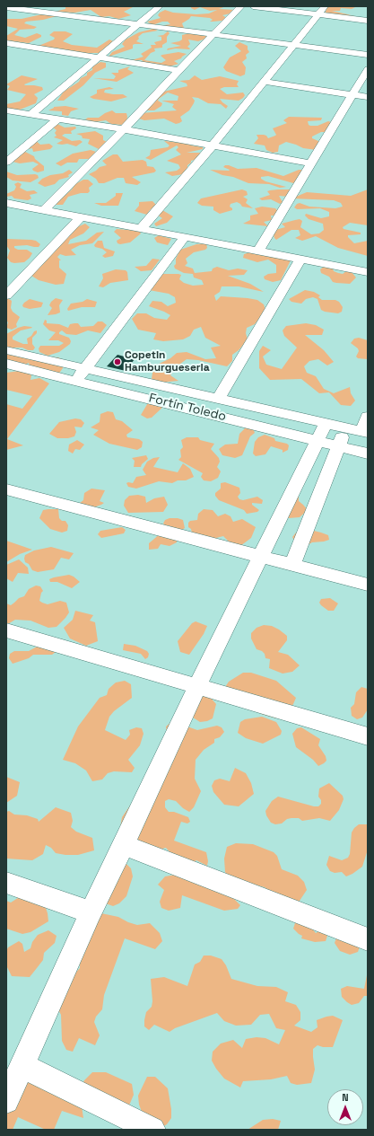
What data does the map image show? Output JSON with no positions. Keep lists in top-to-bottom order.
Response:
{
  "streets": {
    "street": ["Fortín Toledo"]
  },
  "places": ["Copetin Hamburgueseria"],
  "north": "top"
}
